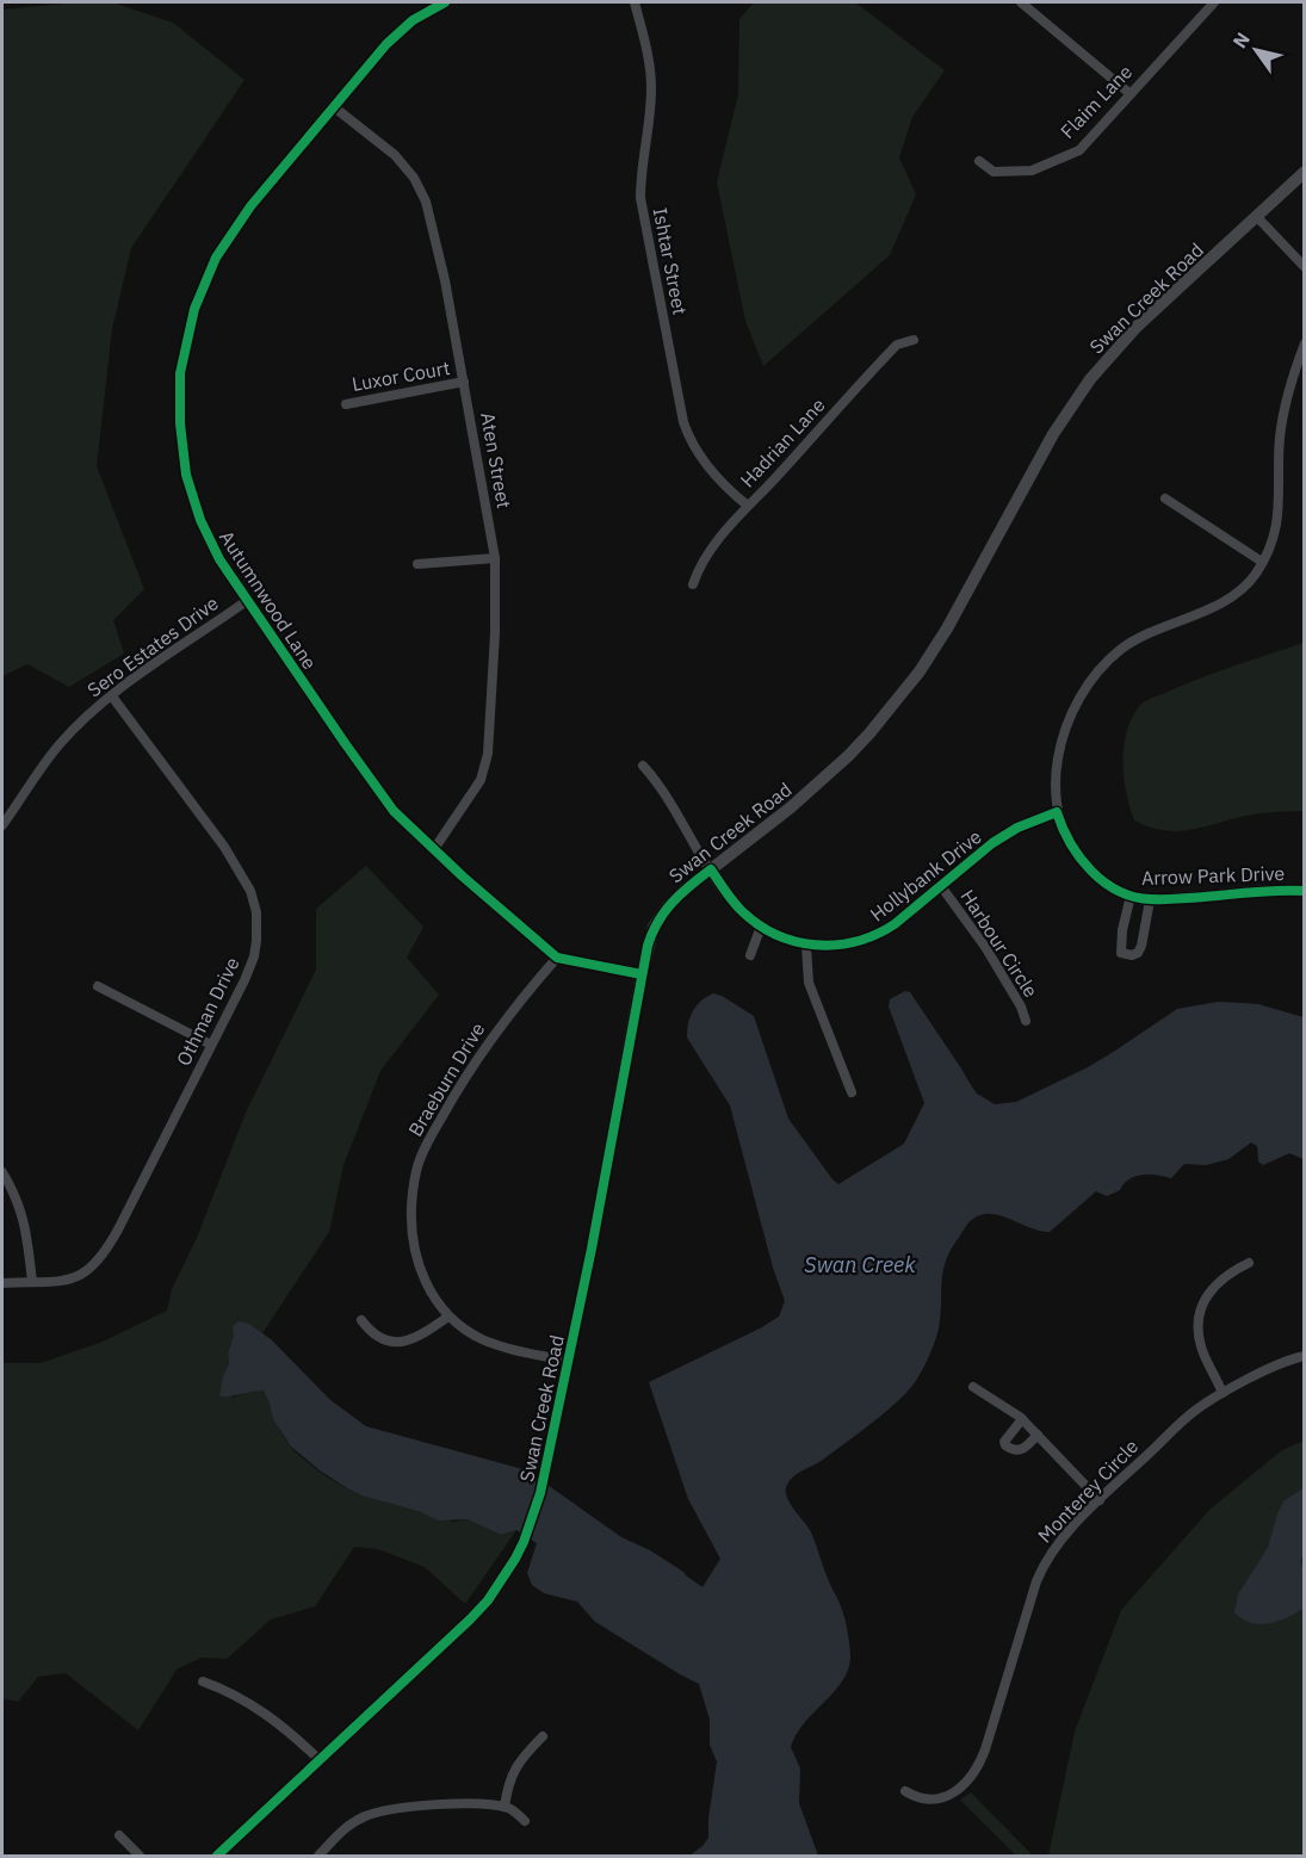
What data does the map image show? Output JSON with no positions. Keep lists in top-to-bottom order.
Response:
{
  "streets": {
    "street": [
      "Flaim Lane",
      "Ishtar Street",
      "Swan Creek Road",
      "Luxor Court",
      "Hadrian Lane",
      "Aten Street",
      "Autumnwood Lane",
      "Sero Estates Drive",
      "Hollybank Drive",
      "Arrow Park Drive",
      "Harbour Circle",
      "Othman Drive",
      "Braeburn Drive",
      "Monterey Circle"
    ]
  },
  "crossings": [
    ["Ishtar Street", "Hadrian Lane"],
    ["Swan Creek Road", "Autumnwood Lane"],
    ["Swan Creek Road", "Hollybank Drive"],
    ["Swan Creek Road", "Braeburn Drive"],
    ["Luxor Court", "Aten Street"],
    ["Aten Street", "Autumnwood Lane"],
    ["Autumnwood Lane", "Sero Estates Drive"],
    ["Autumnwood Lane", "Braeburn Drive"],
    ["Sero Estates Drive", "Othman Drive"],
    ["Hollybank Drive", "Arrow Park Drive"],
    ["Hollybank Drive", "Harbour Circle"]
  ],
  "water": ["Swan Creek"],
  "north": "top left"
}
